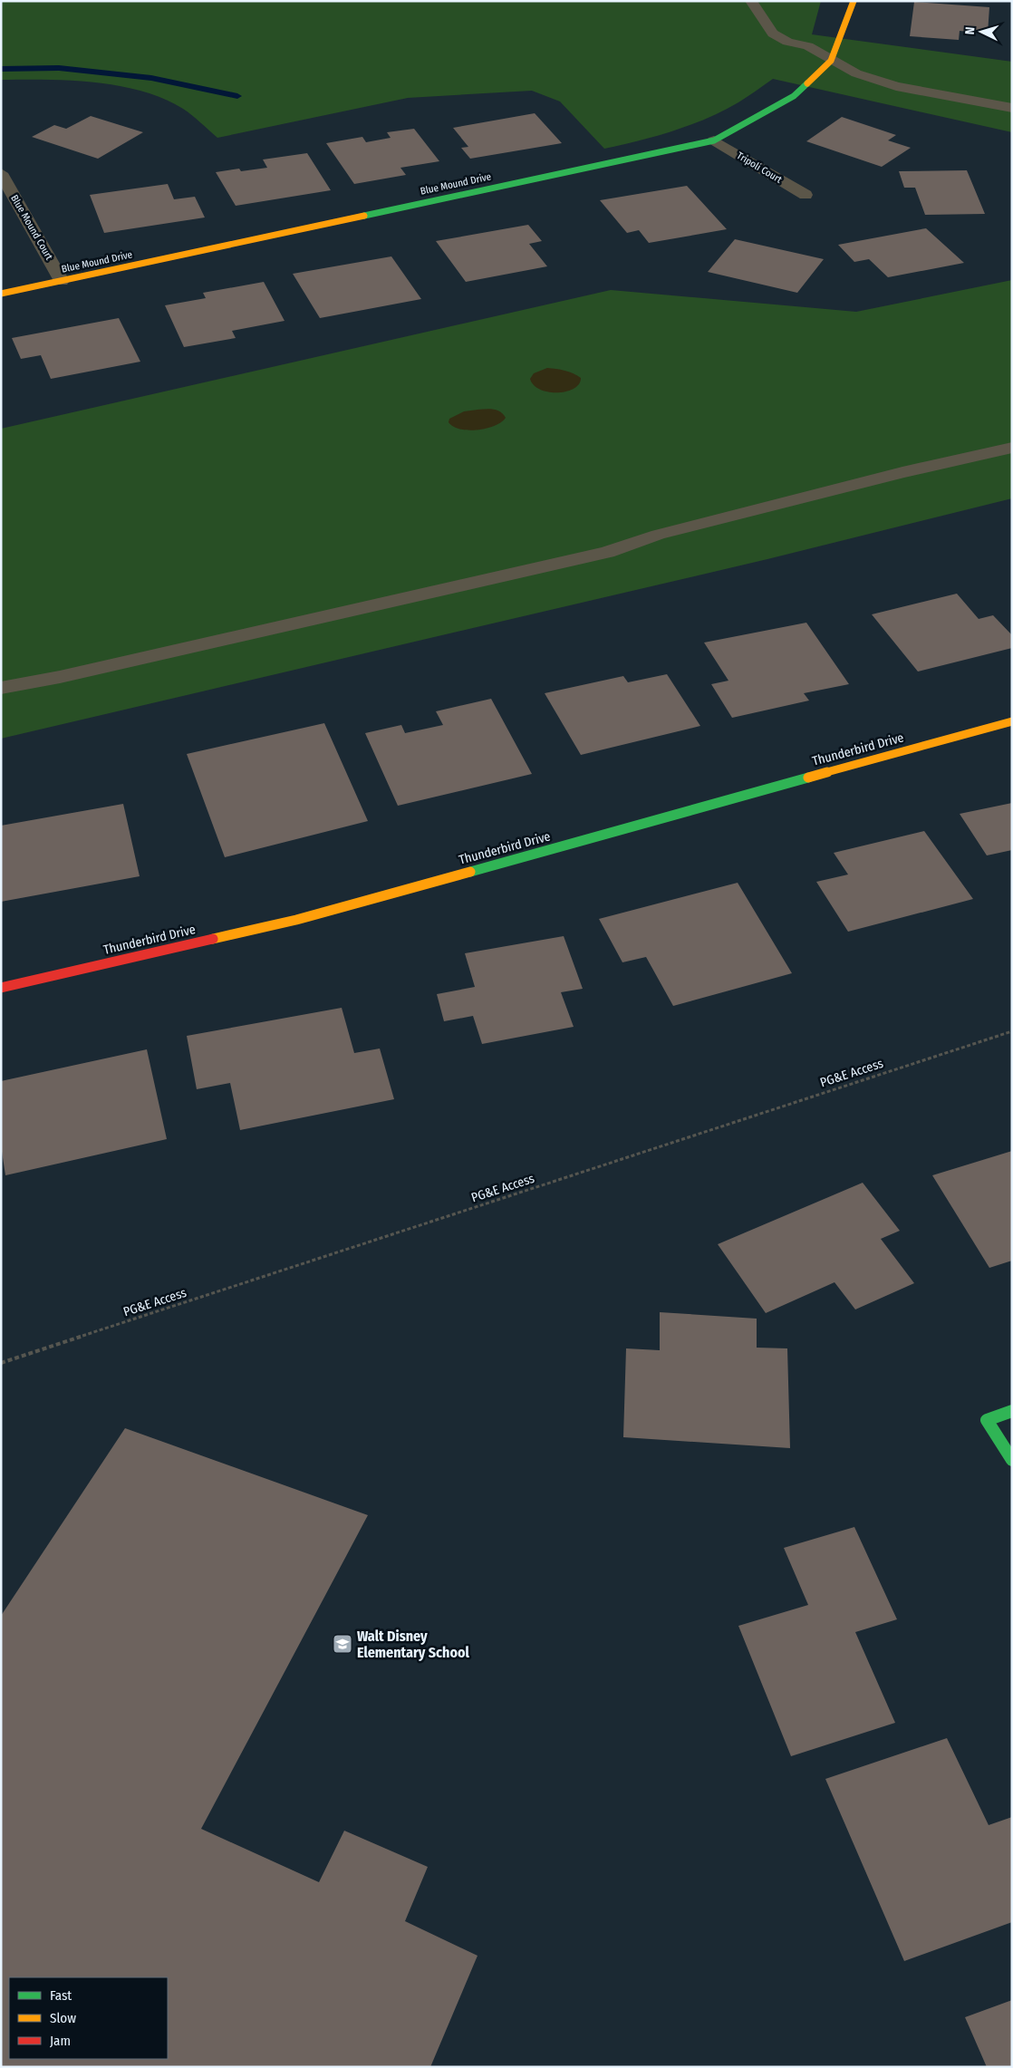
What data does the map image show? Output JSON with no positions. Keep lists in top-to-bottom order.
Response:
{
  "streets": {
    "street": [
      "Tripoli Court",
      "Blue Mound Drive",
      "Blue Mound Court",
      "Thunderbird Drive"
    ],
    "path": ["PG&E Access"]
  },
  "crossings": [
    ["Tripoli Court", "Blue Mound Drive"],
    ["Blue Mound Drive", "Blue Mound Court"]
  ],
  "places": {
    "school or university": ["Walt Disney Elementary School"]
  },
  "legend": ["Fast", "Slow", "Jam"],
  "north": "left"
}
